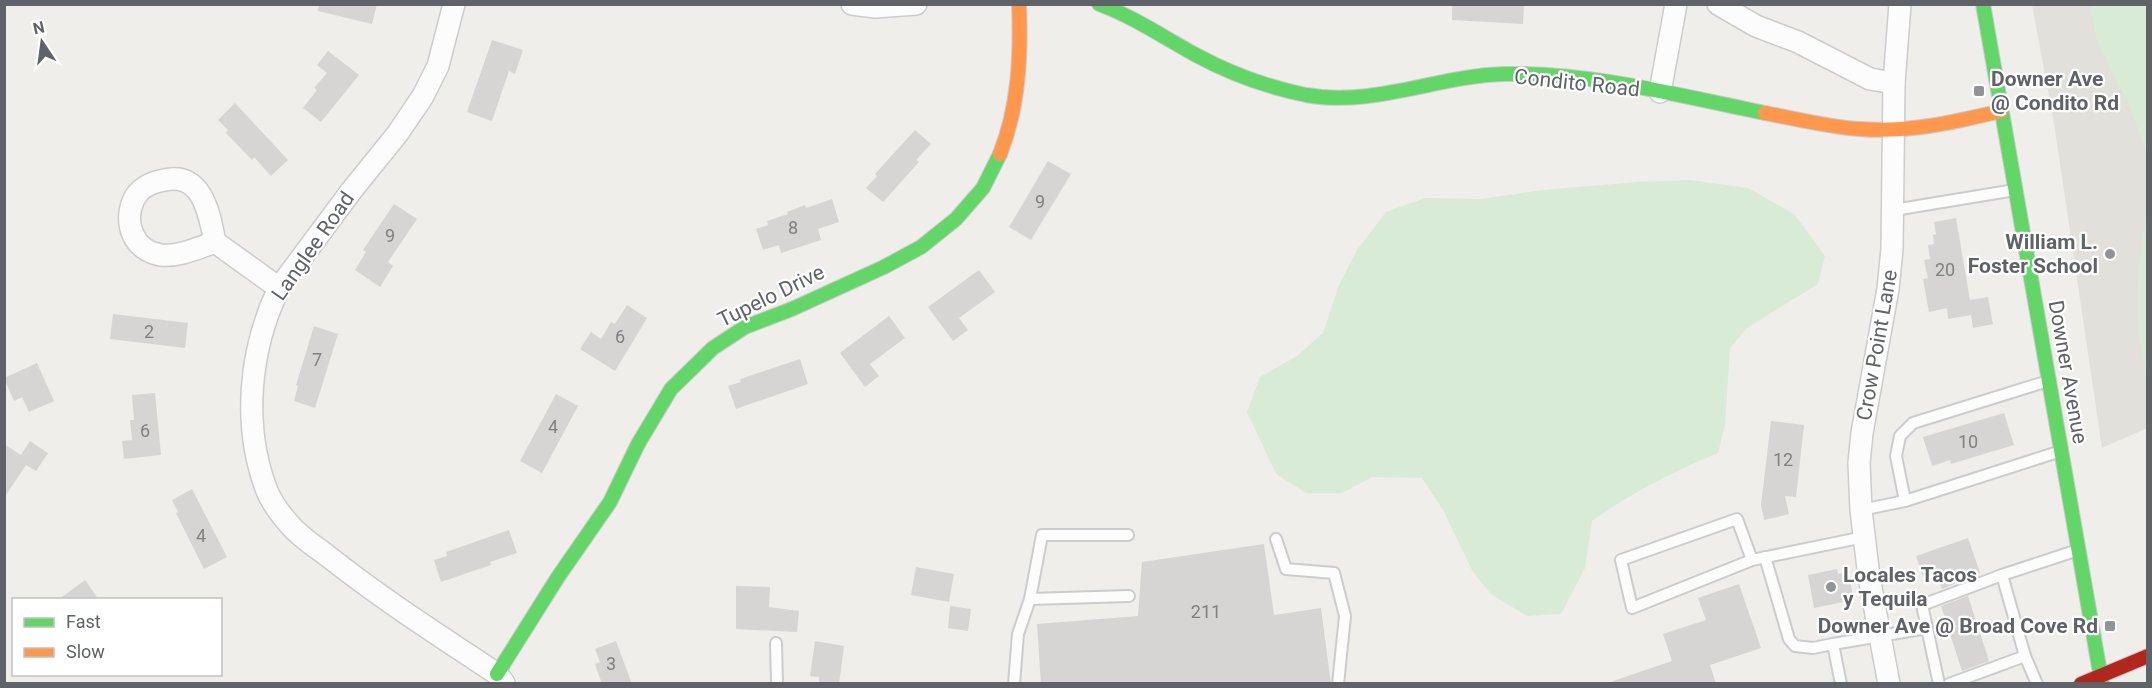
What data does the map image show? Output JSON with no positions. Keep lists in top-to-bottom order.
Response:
{
  "streets": {
    "street": [
      "Condito Road",
      "Langlee Road",
      "Tupelo Drive",
      "Crow Point Lane",
      "Downer Avenue"
    ]
  },
  "crossings": [
    ["Condito Road", "Crow Point Lane"],
    ["Condito Road", "Downer Avenue"],
    ["Langlee Road", "Tupelo Drive"]
  ],
  "places": {
    "transit": ["Downer Ave @ Condito Rd", "Downer Ave @ Broad Cove Rd"],
    "other": ["William L. Foster School", "Locales Tacos y Tequila"]
  },
  "house_numbers": [
    "9",
    "8",
    "9",
    "20",
    "2",
    "6",
    "7",
    "4",
    "6",
    "10",
    "12",
    "4",
    "211",
    "3"
  ],
  "legend": ["Fast", "Slow"],
  "north": "top"
}
